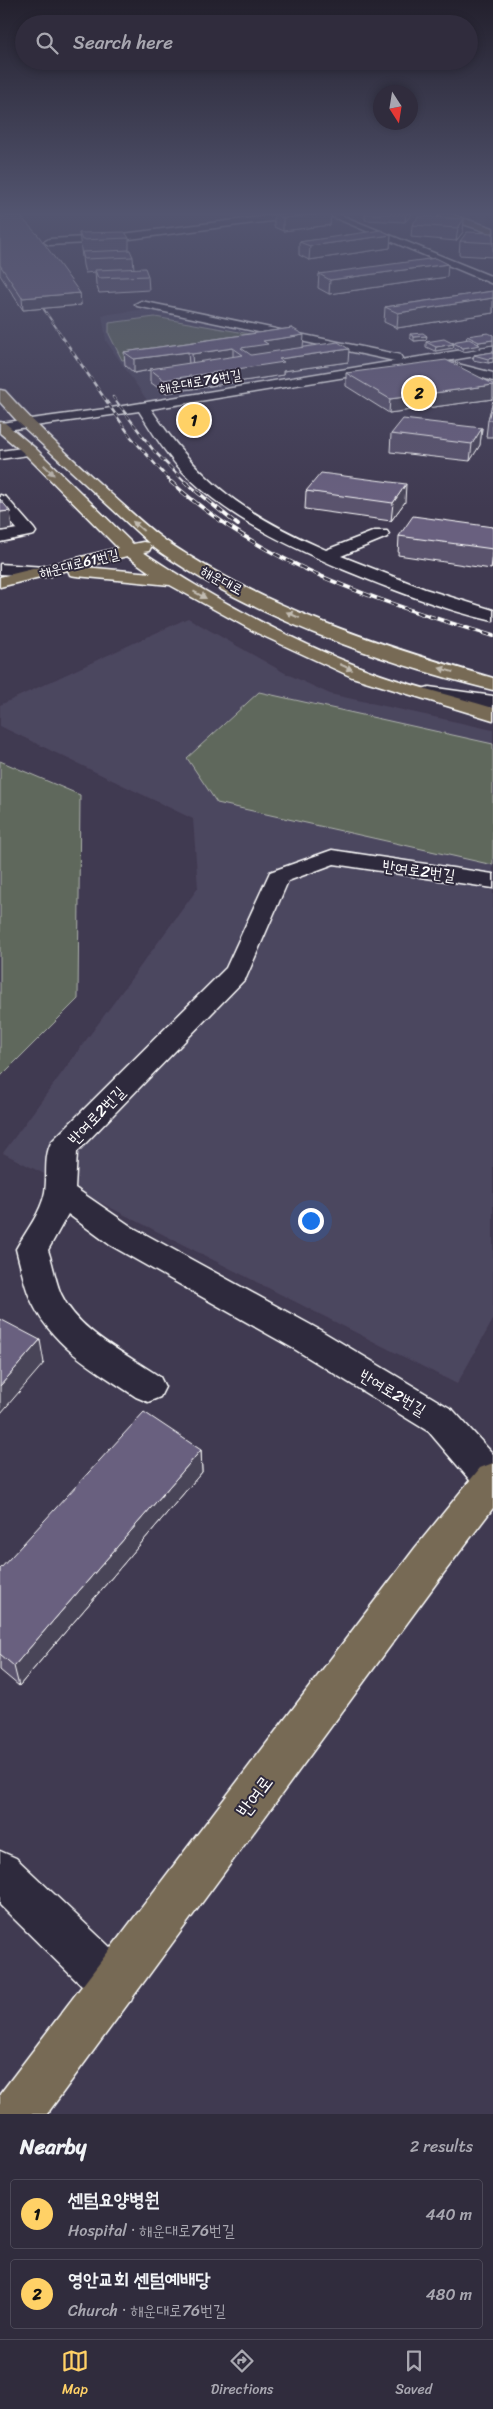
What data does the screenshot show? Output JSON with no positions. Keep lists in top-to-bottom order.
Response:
{
  "streets": {
    "main road": ["해운대로61번길", "해운대로", "반여로"],
    "street": ["해운대로76번길", "반여로2번길"]
  },
  "crossings": [
    ["해운대로76번길", "해운대로"],
    ["해운대로61번길", "해운대로"],
    ["반여로2번길", "반여로"]
  ],
  "north": "bottom",
  "page": {
    "search": "Search here",
    "pins": ["2", "1"],
    "heading": ["Nearby", "2 results"],
    "list": [
      {
        "mark": "1",
        "name": "센텀요양병원",
        "note": "Hospital · 해운대로76번길",
        "value": "440 m"
      },
      {
        "mark": "2",
        "name": "영안교회 센텀예배당",
        "note": "Church · 해운대로76번길",
        "value": "480 m"
      }
    ],
    "nav": ["Map", "Directions", "Saved"]
  }
}
